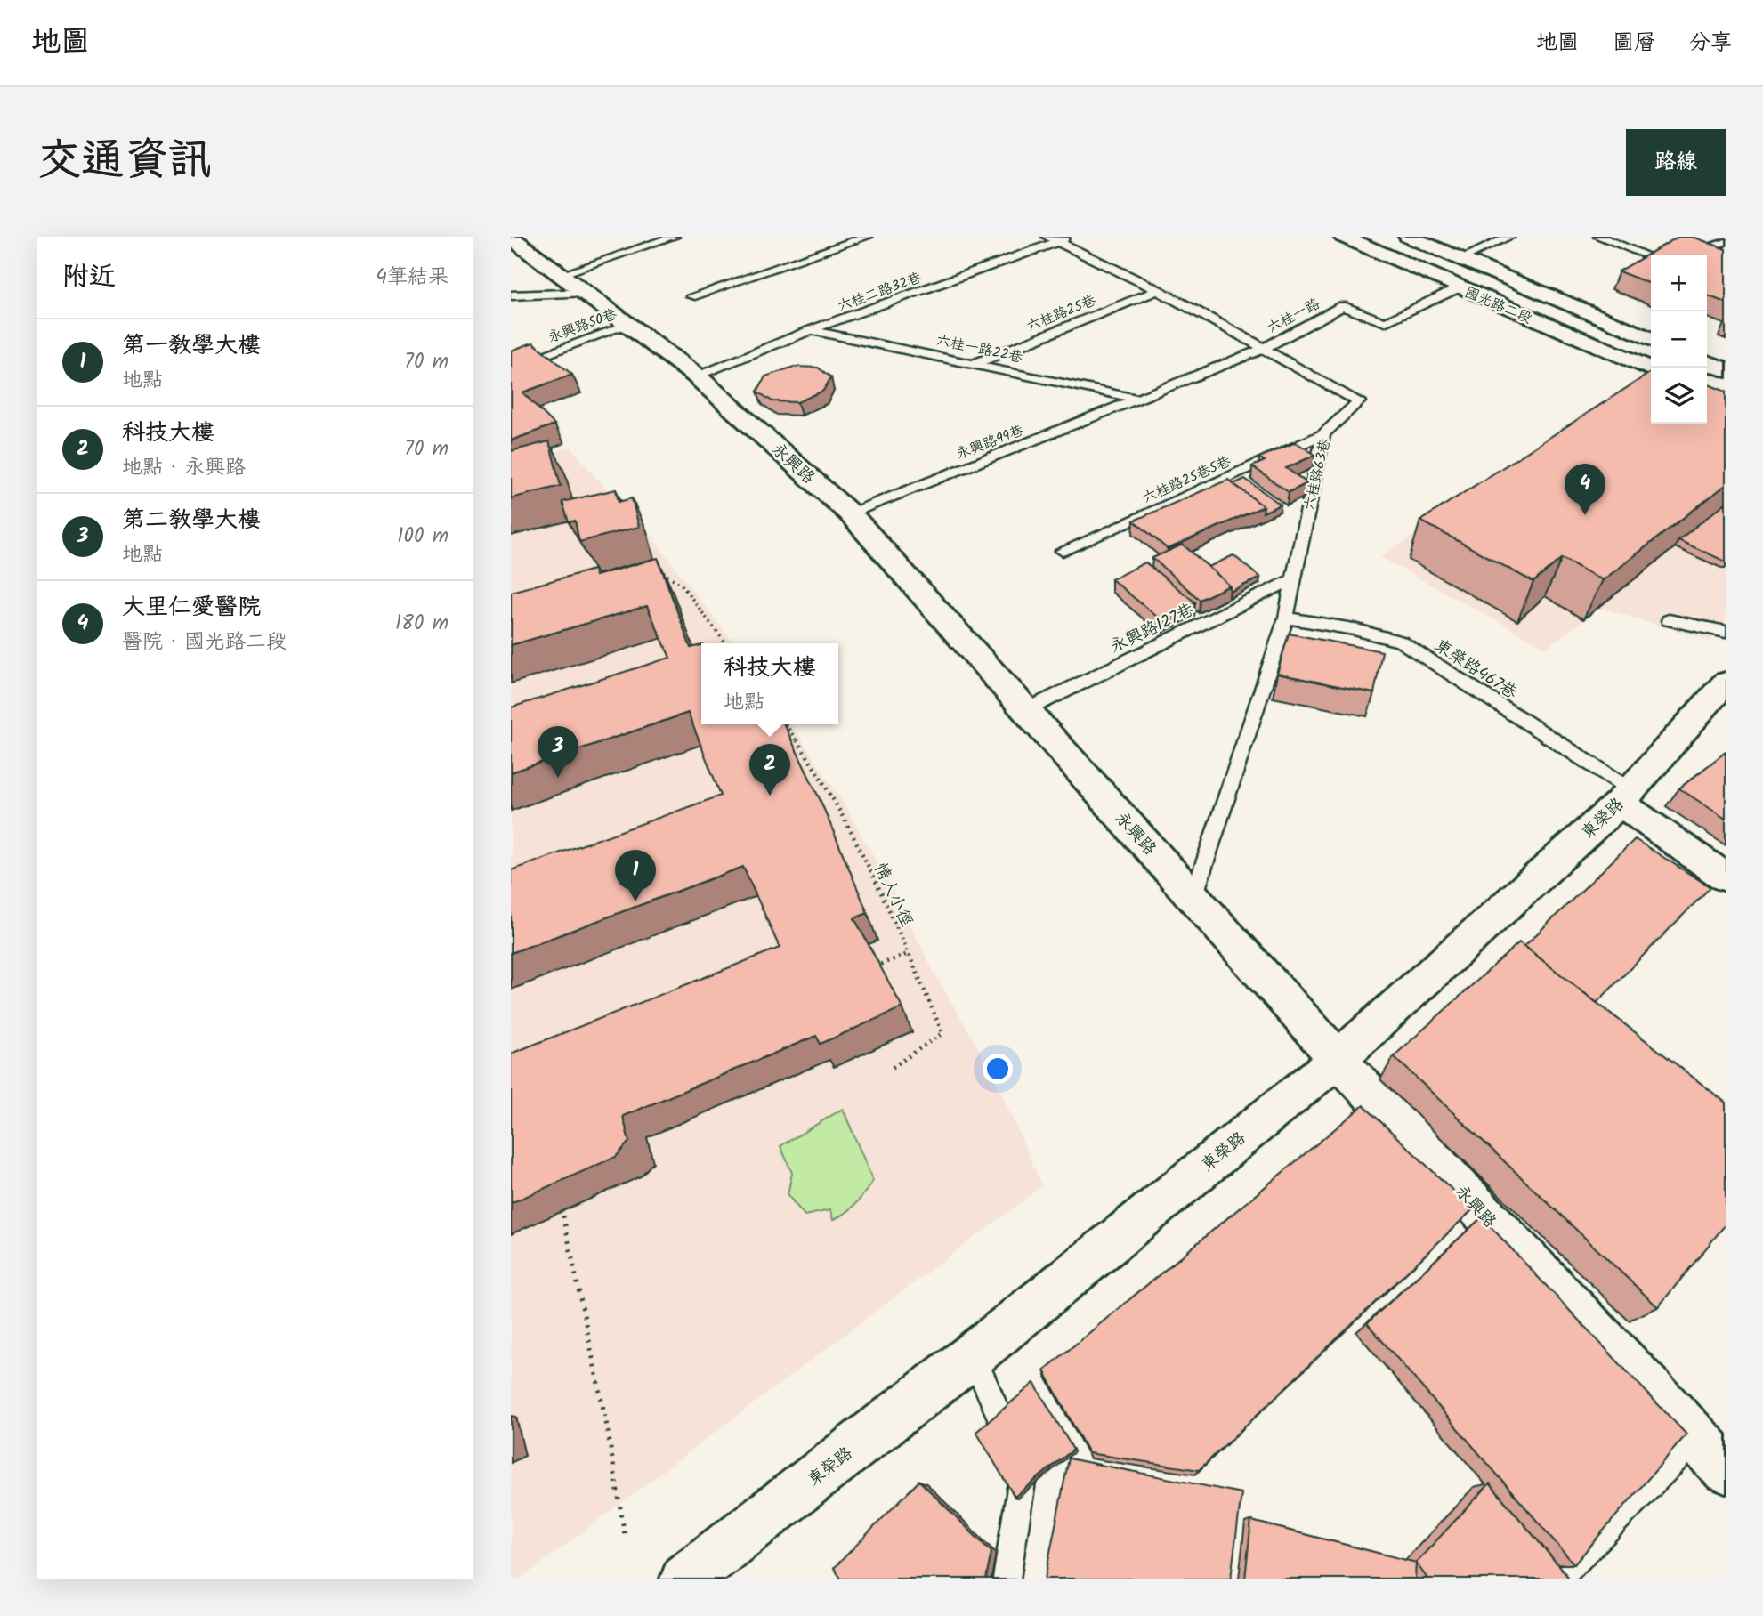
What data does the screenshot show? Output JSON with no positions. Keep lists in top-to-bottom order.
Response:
{
  "streets": {
    "street": ["國光路二段", "永興路", "東榮路"],
    "lane": [
      "六桂二路32巷",
      "六桂路25巷",
      "六桂一路",
      "永興路50巷",
      "六桂一路22巷",
      "永興路99巷",
      "六桂路63巷",
      "六桂路25巷5巷",
      "永興路127巷",
      "東榮路467巷"
    ],
    "path": ["情人小徑"]
  },
  "crossings": [
    ["六桂二路32巷", "六桂一路22巷"],
    ["六桂二路32巷", "永興路"],
    ["六桂二路32巷", "六桂路63巷"],
    ["國光路二段", "六桂一路"],
    ["六桂路25巷", "六桂一路22巷"],
    ["六桂路25巷", "六桂路63巷"],
    ["六桂一路", "六桂一路22巷"],
    ["六桂一路", "永興路99巷"],
    ["六桂一路", "六桂路63巷"],
    ["永興路50巷", "永興路"],
    ["六桂一路22巷", "永興路99巷"],
    ["永興路99巷", "永興路"],
    ["永興路", "六桂路63巷"],
    ["永興路", "永興路127巷"],
    ["永興路", "東榮路"],
    ["六桂路63巷", "六桂路25巷5巷"],
    ["六桂路63巷", "永興路127巷"],
    ["六桂路63巷", "東榮路467巷"],
    ["東榮路467巷", "東榮路"]
  ],
  "page": {
    "header": "地圖",
    "nav": ["地圖", "圖層", "分享"],
    "title": "交通資訊",
    "buttons": "路線",
    "heading": ["附近", "4筆結果"],
    "map_buttons": ["+", "−"],
    "list": [
      {
        "mark": "1",
        "name": "第一教學大樓",
        "note": "地點",
        "value": "70 m"
      },
      {
        "mark": "2",
        "name": "科技大樓",
        "note": "地點 · 永興路",
        "value": "70 m"
      },
      {
        "mark": "3",
        "name": "第二教學大樓",
        "note": "地點",
        "value": "100 m"
      },
      {
        "mark": "4",
        "name": "大里仁愛醫院",
        "note": "醫院 · 國光路二段",
        "value": "180 m"
      }
    ],
    "pins": [
      "4",
      "3",
      "2",
      "1"
    ],
    "popup": ["科技大樓", "地點"]
  }
}
